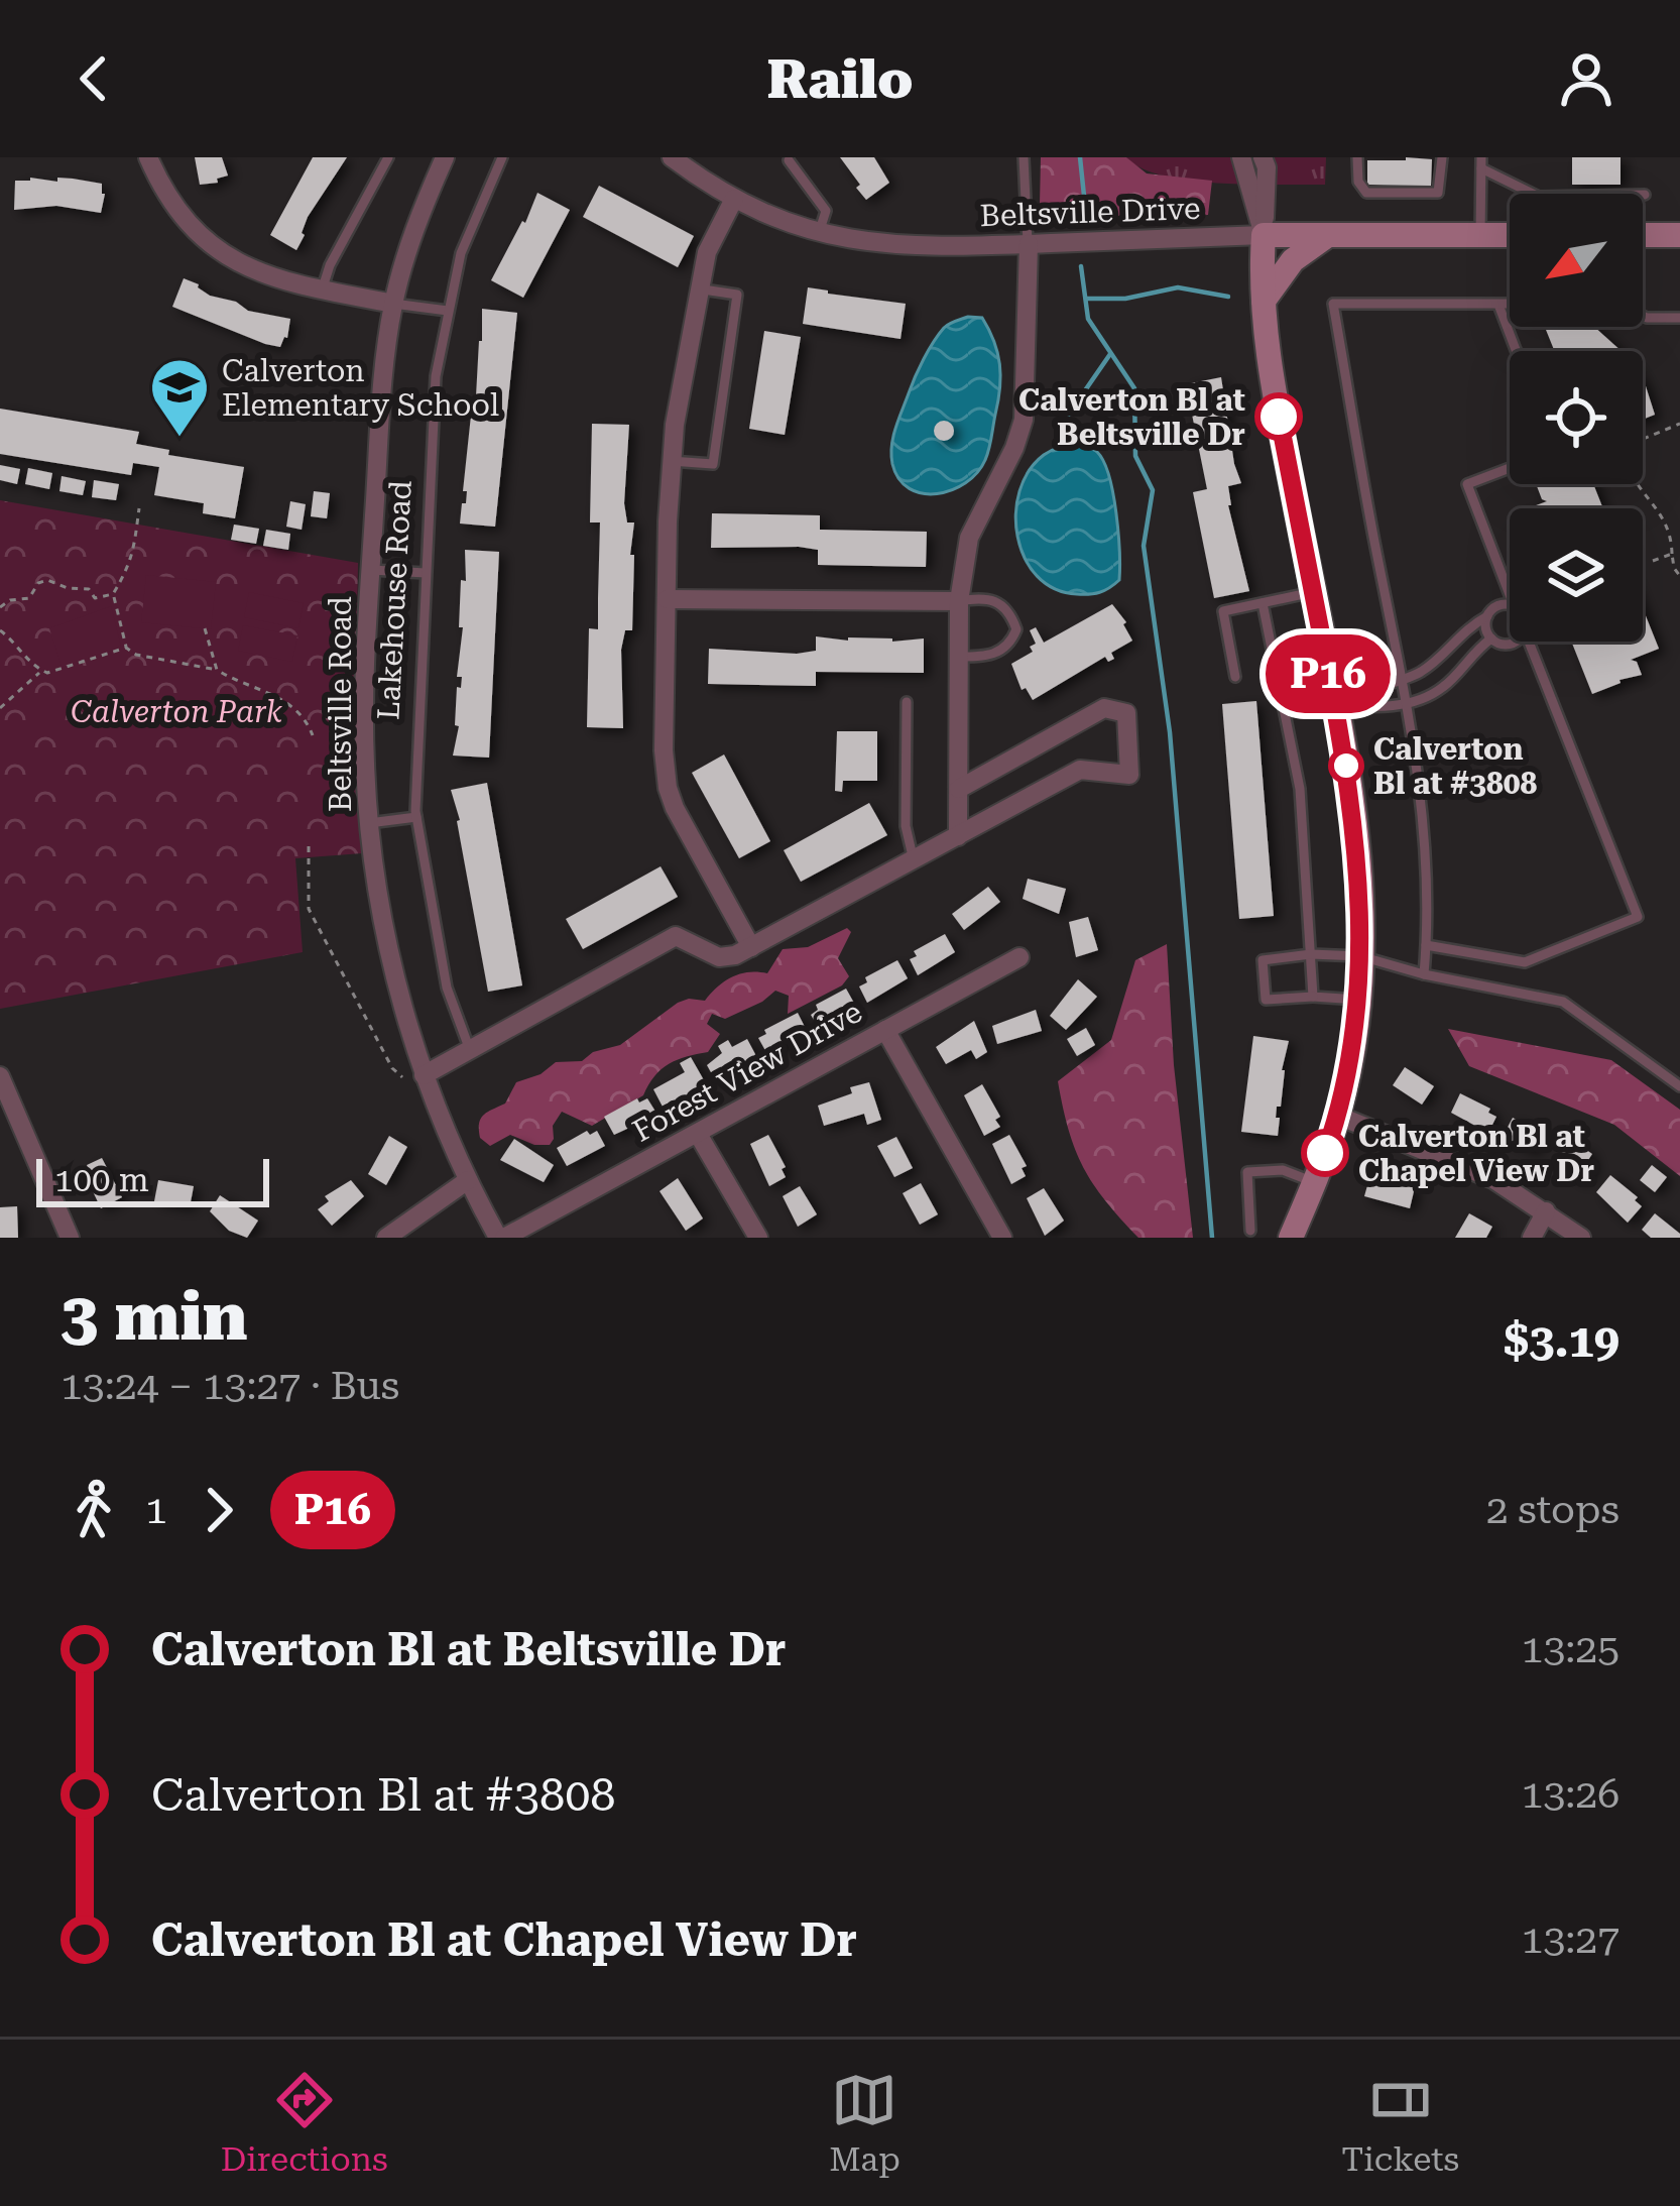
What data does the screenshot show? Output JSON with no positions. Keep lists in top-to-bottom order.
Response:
{
  "streets": {
    "street": ["Beltsville Drive", "Beltsville Road", "Forest View Drive"],
    "lane": ["Lakehouse Road"]
  },
  "crossings": [
    ["Beltsville Road", "Forest View Drive"]
  ],
  "parks": ["Calverton Park"],
  "places": {
    "other": ["Calverton Bl at Beltsville Dr", "Calverton Bl at #3808", "Calverton Bl at Chapel View Dr"],
    "school or university": ["Calverton Elementary School"]
  },
  "lines": ["bus line P16"],
  "scale_bar": "100 m",
  "north": "bottom left",
  "page": {
    "header": "Railo",
    "on_map": "P16",
    "scale": "100 m",
    "heading": ["3 min", "13:24 – 13:27 · Bus", "$3.19"],
    "legs": ["1", "P16", "2 stops"],
    "list": [
      {
        "name": "Calverton Bl at Beltsville Dr",
        "value": "13:25"
      },
      {
        "name": "Calverton Bl at #3808",
        "value": "13:26"
      },
      {
        "name": "Calverton Bl at Chapel View Dr",
        "value": "13:27"
      }
    ],
    "tabs": ["Directions", "Map", "Tickets"]
  }
}
